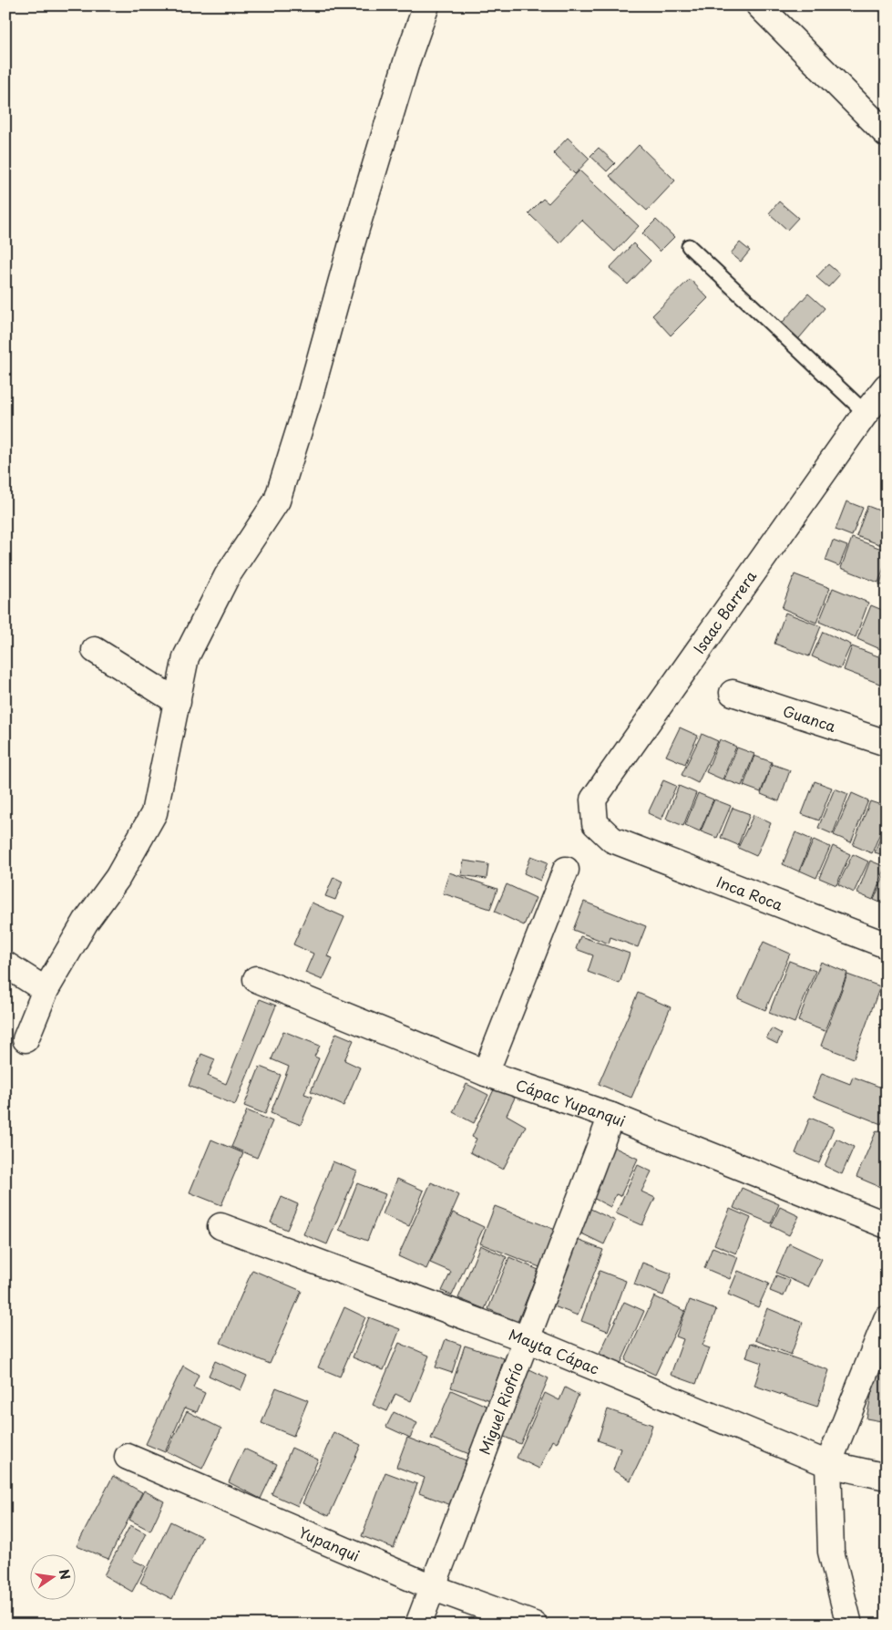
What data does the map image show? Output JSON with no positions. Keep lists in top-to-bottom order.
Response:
{
  "streets": {
    "street": [
      "Isaac Barrera",
      "Guanca",
      "Inca Roca",
      "Cápac Yupanqui",
      "Mayta Cápac",
      "Miguel Riofrío",
      "Yupanqui"
    ]
  },
  "crossings": [
    ["Isaac Barrera", "Inca Roca"],
    ["Cápac Yupanqui", "Miguel Riofrío"],
    ["Mayta Cápac", "Miguel Riofrío"],
    ["Miguel Riofrío", "Yupanqui"]
  ],
  "north": "right"
}
